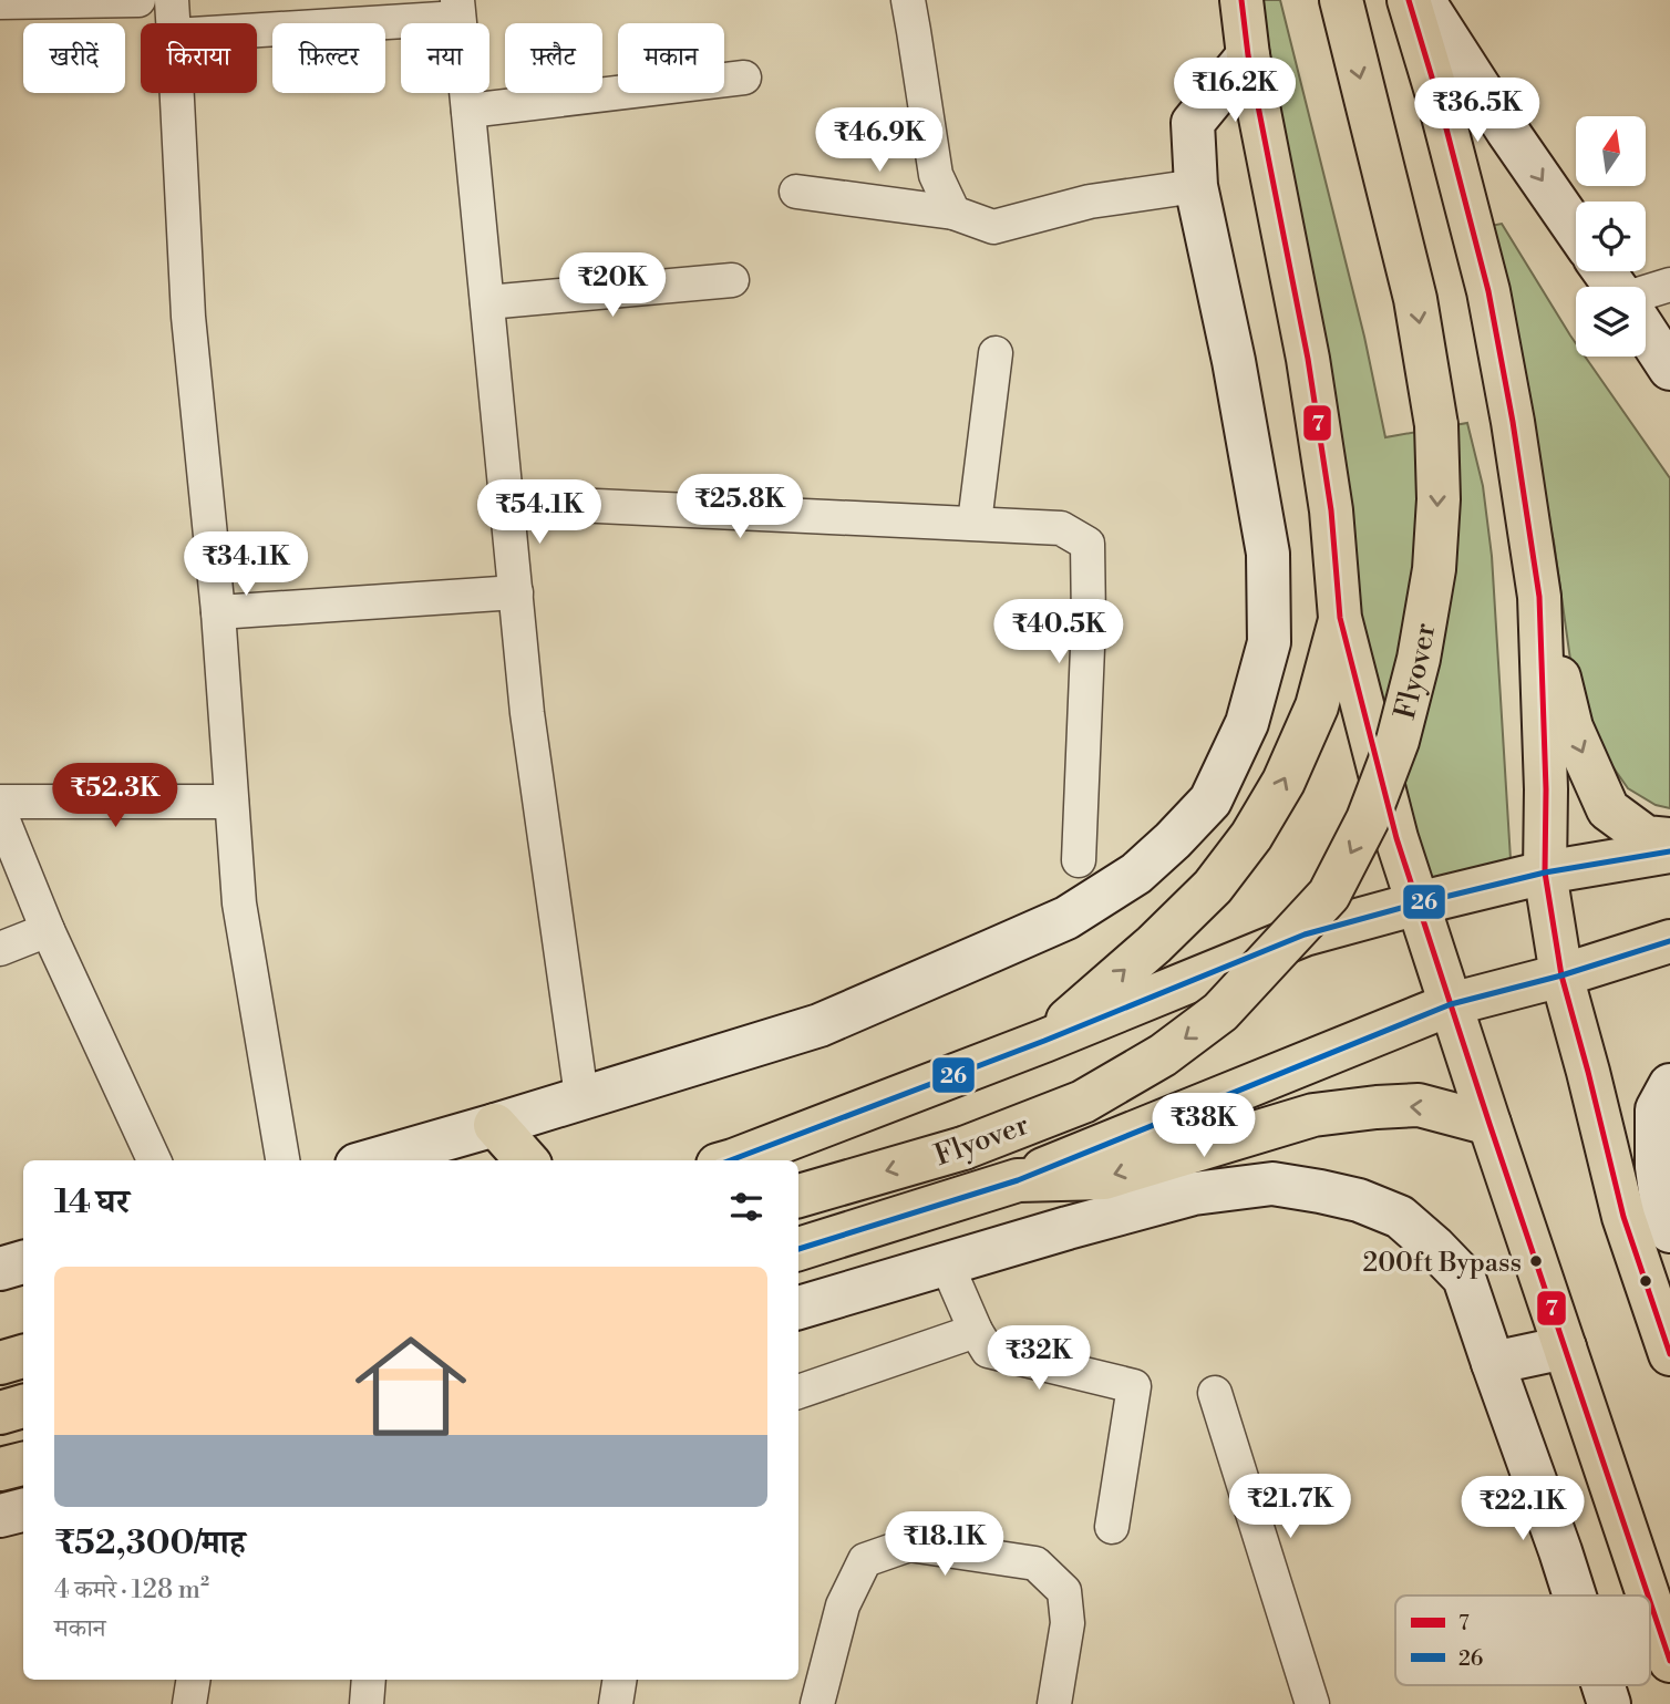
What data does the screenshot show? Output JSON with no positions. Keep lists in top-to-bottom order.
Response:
{
  "streets": {
    "highway": ["Flyover"]
  },
  "places": ["200ft Bypass"],
  "lines": ["transit line 7", "transit line 26"],
  "legend": ["7", "26"],
  "north": "top",
  "page": {
    "chip": [
      "खरीदें",
      "किराया",
      "फ़िल्टर",
      "नया",
      "फ़्लैट",
      "मकान"
    ],
    "price": [
      "₹16.2K",
      "₹36.5K",
      "₹46.9K",
      "₹20K",
      "₹25.8K",
      "₹54.1K",
      "₹34.1K",
      "₹40.5K",
      "₹52.3K",
      "₹38K",
      "₹32K",
      "₹21.7K",
      "₹22.1K",
      "₹18.1K"
    ],
    "heading": "14 घर",
    "list": [
      {
        "name": "₹52,300/माह",
        "note": "4 कमरे · 128 m² · मकान"
      }
    ]
  }
}
